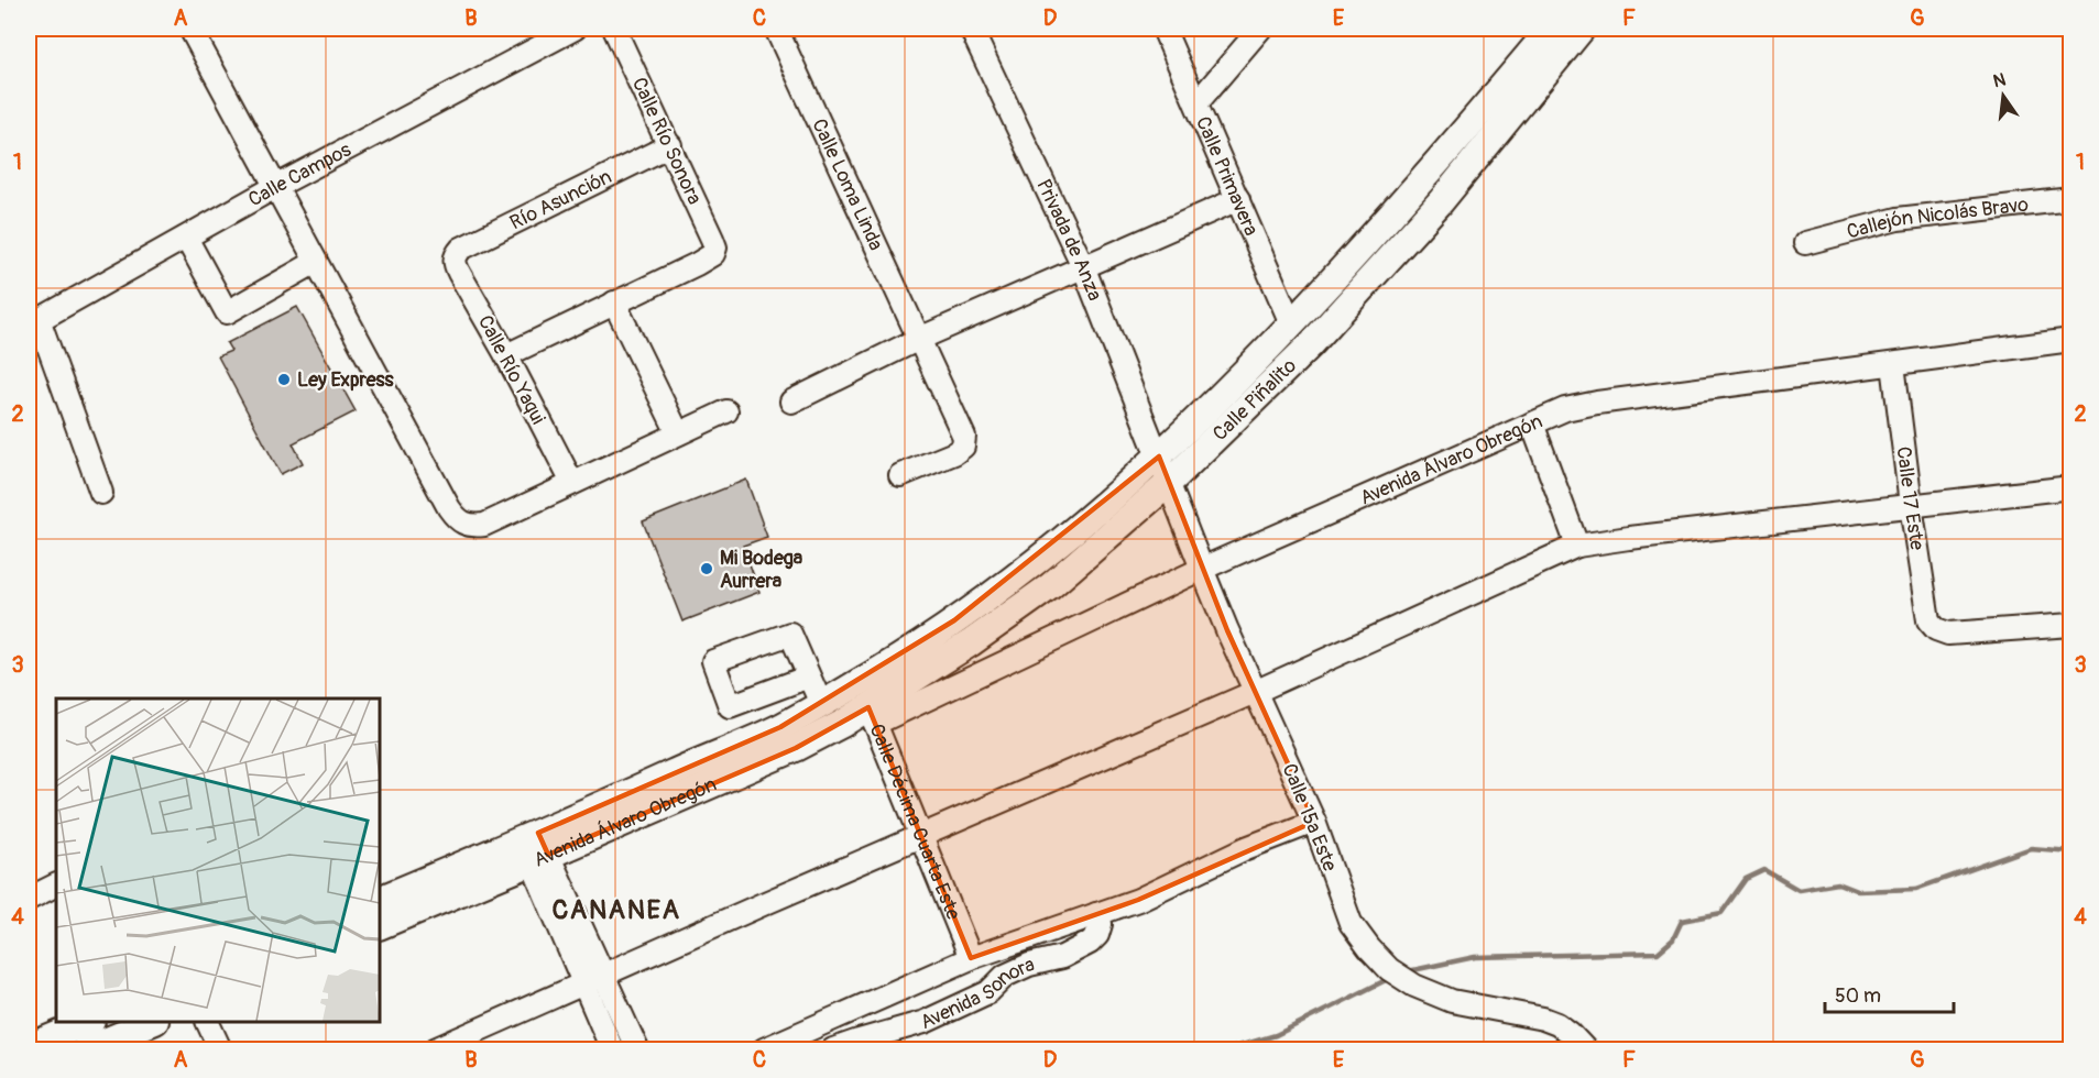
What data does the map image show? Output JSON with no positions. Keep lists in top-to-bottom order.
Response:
{
  "streets": {
    "main road": ["Calle Piñalito", "Avenida Álvaro Obregón"],
    "street": [
      "Calle Río Sonora",
      "Calle Campos",
      "Calle Primavera",
      "Calle Loma Linda",
      "Río Asunción",
      "Callejón Nicolás Bravo",
      "Privada de Anza",
      "Calle Río Yaqui",
      "Calle 17 Este",
      "Calle 15ª Este",
      "Calle Décima Cuarta Este",
      "Avenida Sonora"
    ]
  },
  "crossings": [
    ["Calle Río Sonora", "Río Asunción"],
    ["Calle Primavera", "Calle Piñalito"],
    ["Río Asunción", "Calle Río Yaqui"],
    ["Privada de Anza", "Calle Piñalito"],
    ["Privada de Anza", "Calle 15ª Este"],
    ["Calle Piñalito", "Avenida Álvaro Obregón"],
    ["Calle Piñalito", "Calle 15ª Este"],
    ["Calle Piñalito", "Calle Décima Cuarta Este"],
    ["Avenida Álvaro Obregón", "Calle 17 Este"],
    ["Avenida Álvaro Obregón", "Calle 15ª Este"],
    ["Avenida Álvaro Obregón", "Calle Décima Cuarta Este"],
    ["Calle 15ª Este", "Avenida Sonora"],
    ["Calle Décima Cuarta Este", "Avenida Sonora"]
  ],
  "districts": ["CANANEA"],
  "places": ["Ley Express", "Mi Bodega Aurrera"],
  "scale_bar": "50 m",
  "north": "top",
  "grid": {
    "columns": [
      "A",
      "B",
      "C",
      "D",
      "E",
      "F",
      "G"
    ],
    "rows": [
      "1",
      "2",
      "3",
      "4"
    ]
  }
}
